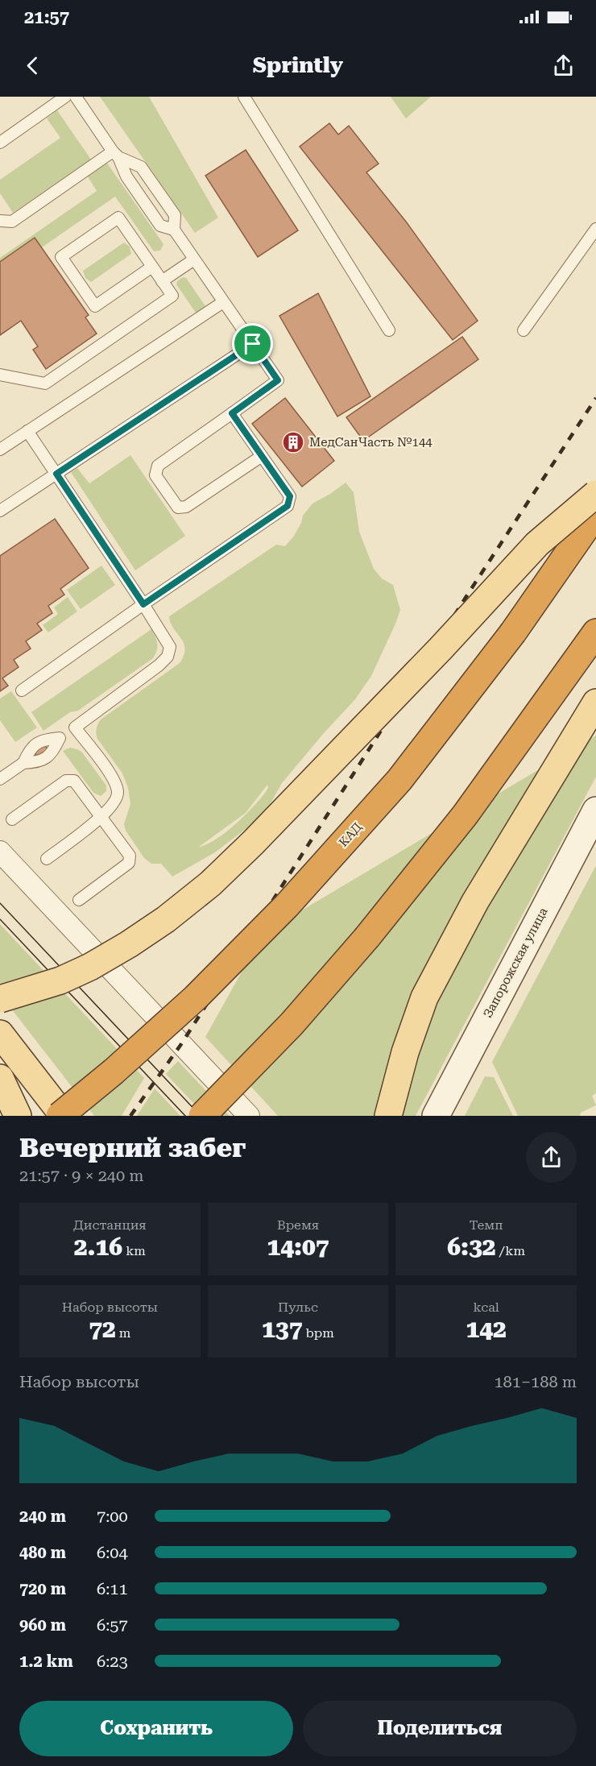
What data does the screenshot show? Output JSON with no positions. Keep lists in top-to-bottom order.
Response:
{
  "streets": {
    "highway": ["КАД"],
    "street": ["Запорожская улица"]
  },
  "places": {
    "building": ["МедСанЧасть №144"]
  },
  "page": {
    "status": "21:57",
    "header": "Sprintly",
    "heading": ["Вечерний забег", "21:57 · 9 × 240 m"],
    "stats": [
      ["Дистанция", "2.16 km"],
      ["Время", "14:07"],
      ["Темп", "6:32 /km"],
      ["Набор высоты", "72 m"],
      ["Пульс", "137 bpm"],
      ["kcal", "142"]
    ],
    "chart": ["Набор высоты", "181–188 m"],
    "list": [
      {
        "name": "240 m",
        "note": "7:00"
      },
      {
        "name": "480 m",
        "note": "6:04"
      },
      {
        "name": "720 m",
        "note": "6:11"
      },
      {
        "name": "960 m",
        "note": "6:57"
      },
      {
        "name": "1.2 km",
        "note": "6:23"
      }
    ],
    "buttons": ["Сохранить", "Поделиться"]
  }
}
